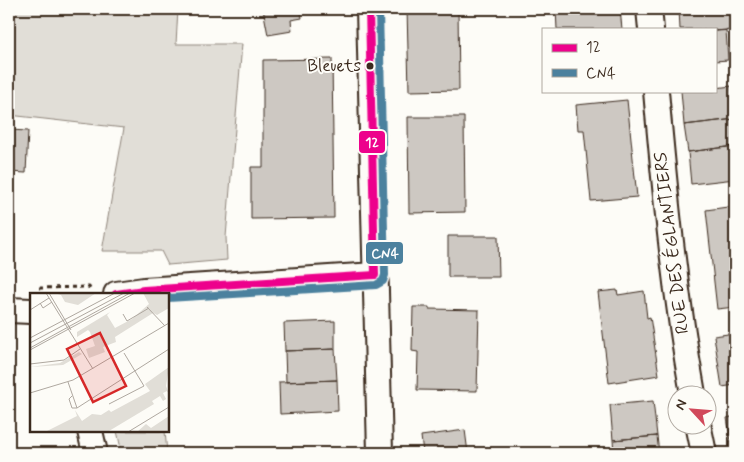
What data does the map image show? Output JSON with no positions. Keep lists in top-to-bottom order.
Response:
{
  "streets": {
    "street": ["RUE DES ÉGLANTIERS"]
  },
  "places": ["Bleuets"],
  "lines": ["transit line 12", "transit line CN4"],
  "legend": ["12", "CN4"],
  "north": "top left"
}
